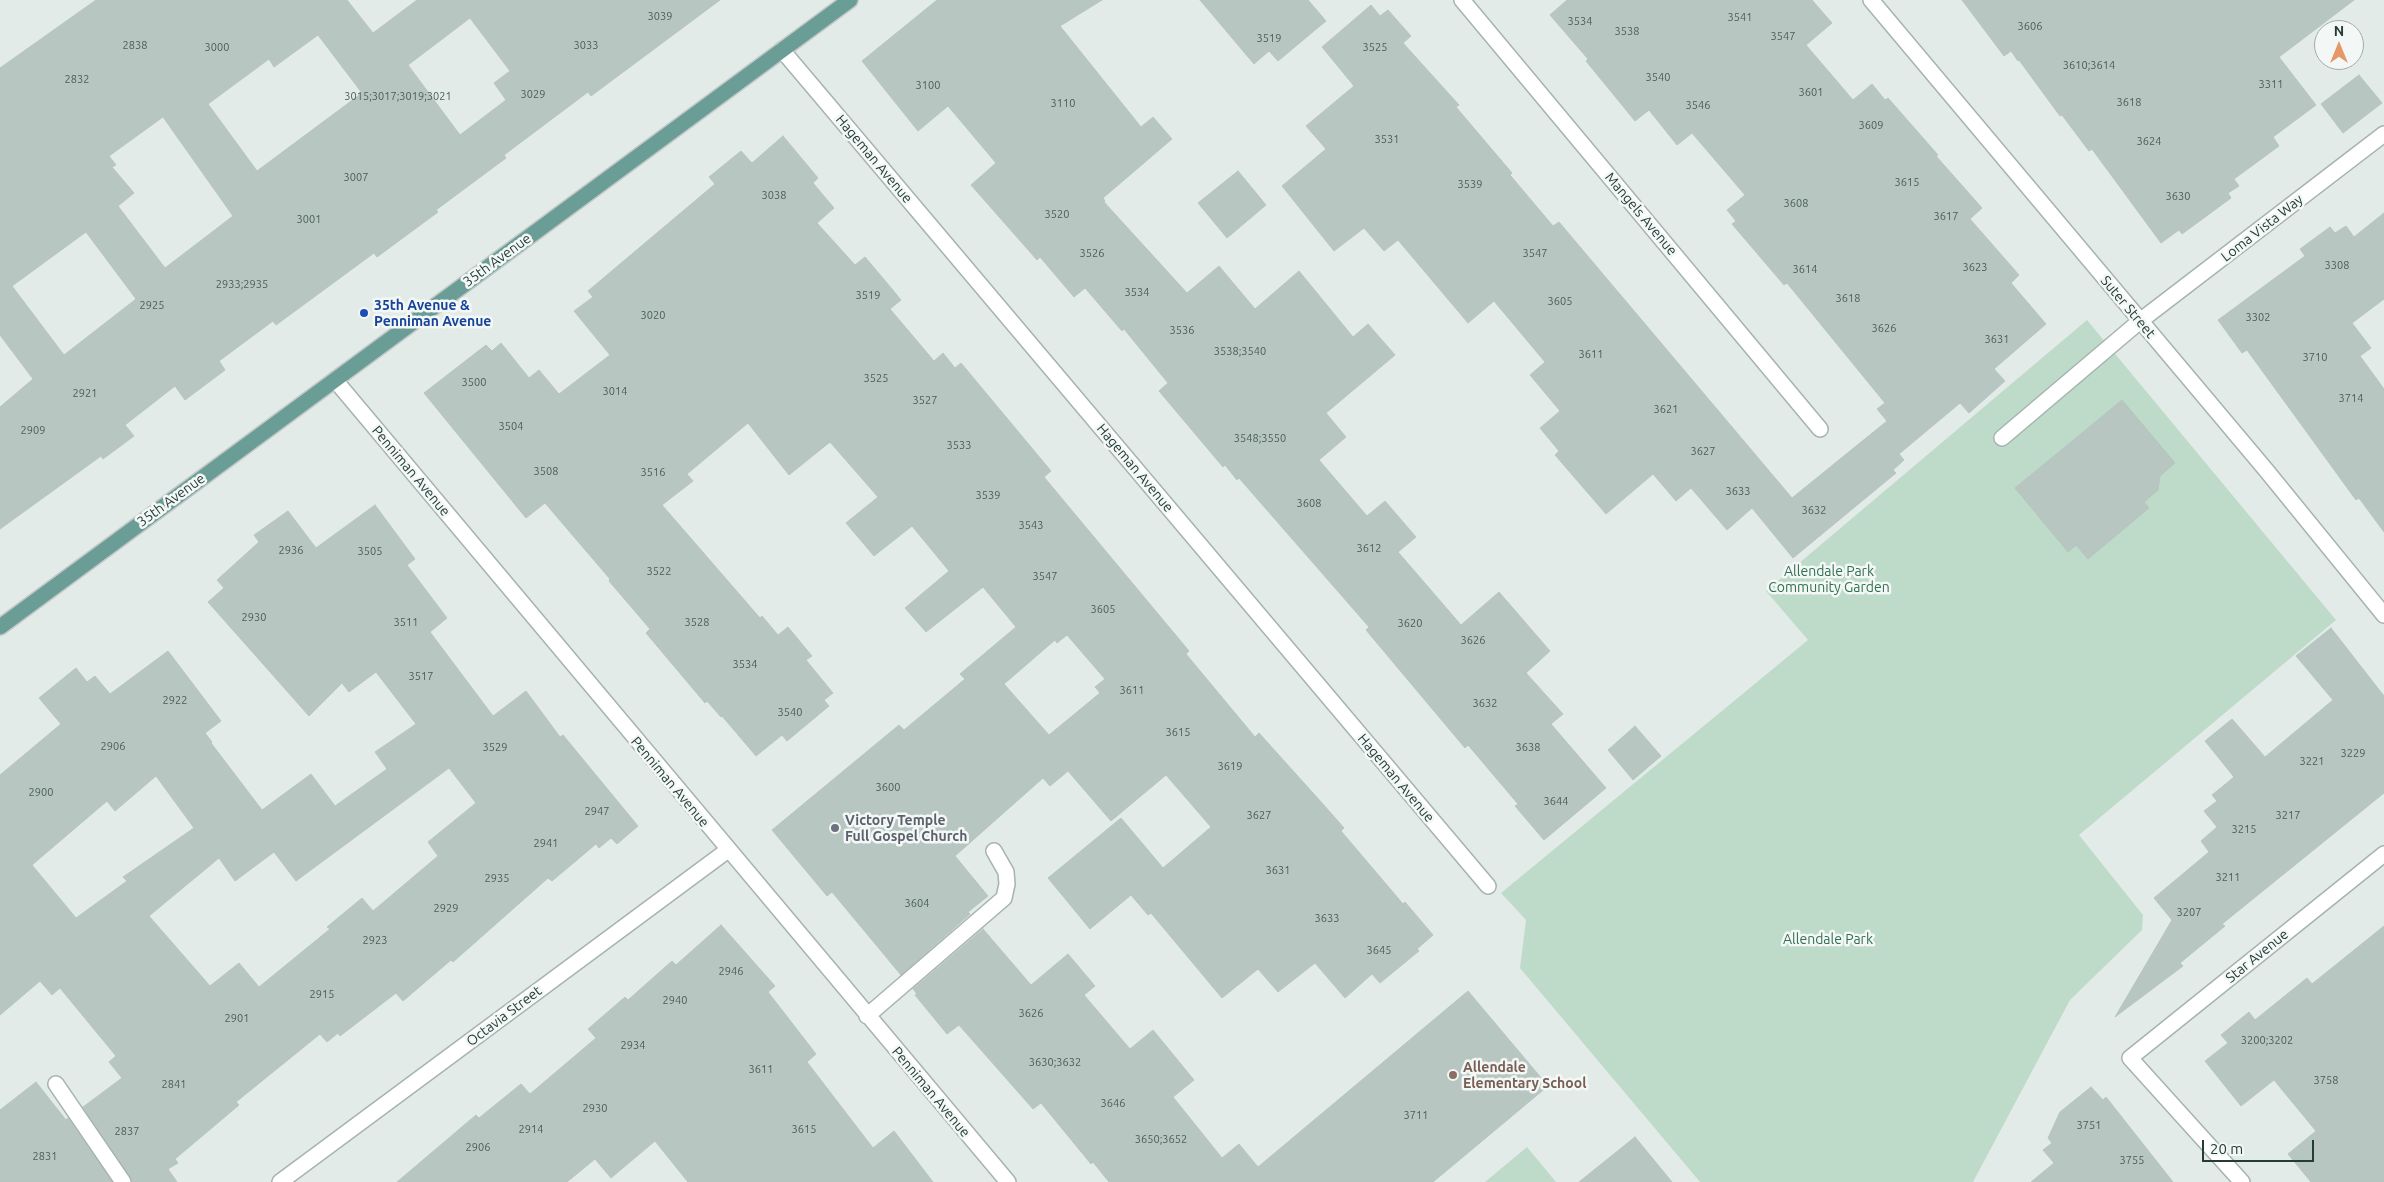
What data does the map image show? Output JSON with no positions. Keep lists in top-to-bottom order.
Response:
{
  "streets": {
    "main road": ["35th Avenue"],
    "street": [
      "Hageman Avenue",
      "Mangels Avenue",
      "Loma Vista Way",
      "Suter Street",
      "Penniman Avenue",
      "Star Avenue",
      "Octavia Street"
    ]
  },
  "crossings": [
    ["Hageman Avenue", "35th Avenue"],
    ["Loma Vista Way", "Suter Street"],
    ["35th Avenue", "Penniman Avenue"],
    ["Penniman Avenue", "Octavia Street"]
  ],
  "parks": ["Allendale Park Community Garden", "Allendale Park"],
  "places": ["35th Avenue & Penniman Avenue", "Victory Temple Full Gospel Church", "Allendale Elementary School"],
  "house_numbers": [
    "3039",
    "3541",
    "3534",
    "3606",
    "3538",
    "3547",
    "3519",
    "2838",
    "3033",
    "3000",
    "3525",
    "3610;3614",
    "3540",
    "2832",
    "3311",
    "3100",
    "3601",
    "3029",
    "3015;3017;3019;3021",
    "3618",
    "3110",
    "3546",
    "3609",
    "3531",
    "3624",
    "3007",
    "3615",
    "3539",
    "3038",
    "3630",
    "3608",
    "3520",
    "3617",
    "3001",
    "3526",
    "3547",
    "3308",
    "3623",
    "3614",
    "2933;2935",
    "3534",
    "3519",
    "3618",
    "3605",
    "2925",
    "3020",
    "3302",
    "3626",
    "3536",
    "3631",
    "3538;3540",
    "3611",
    "3710",
    "3525",
    "3500",
    "3014",
    "2921",
    "3714",
    "3527",
    "3621",
    "3504",
    "2909",
    "3548;3550",
    "3533",
    "3627",
    "3508",
    "3516",
    "3633",
    "3539",
    "3608",
    "3632",
    "3543",
    "3612",
    "2936",
    "3505",
    "3522",
    "3547",
    "3605",
    "2930",
    "3511",
    "3528",
    "3620",
    "3626",
    "3534",
    "3517",
    "3611",
    "2922",
    "3632",
    "3540",
    "3615",
    "2906",
    "3529",
    "3638",
    "3229",
    "3221",
    "3619",
    "3600",
    "2900",
    "3644",
    "2947",
    "3627",
    "3217",
    "3215",
    "2941",
    "3631",
    "3211",
    "2935",
    "3604",
    "2929",
    "3207",
    "3633",
    "2923",
    "3645",
    "2946",
    "2915",
    "2940",
    "3626",
    "2901",
    "3200;3202",
    "2934",
    "3630;3632",
    "3611",
    "3758",
    "2841",
    "3646",
    "2930",
    "3711",
    "3751",
    "2914",
    "3615",
    "2837",
    "3650;3652",
    "2906",
    "2831",
    "3755"
  ],
  "scale_bar": "20 m",
  "north": "top"
}
